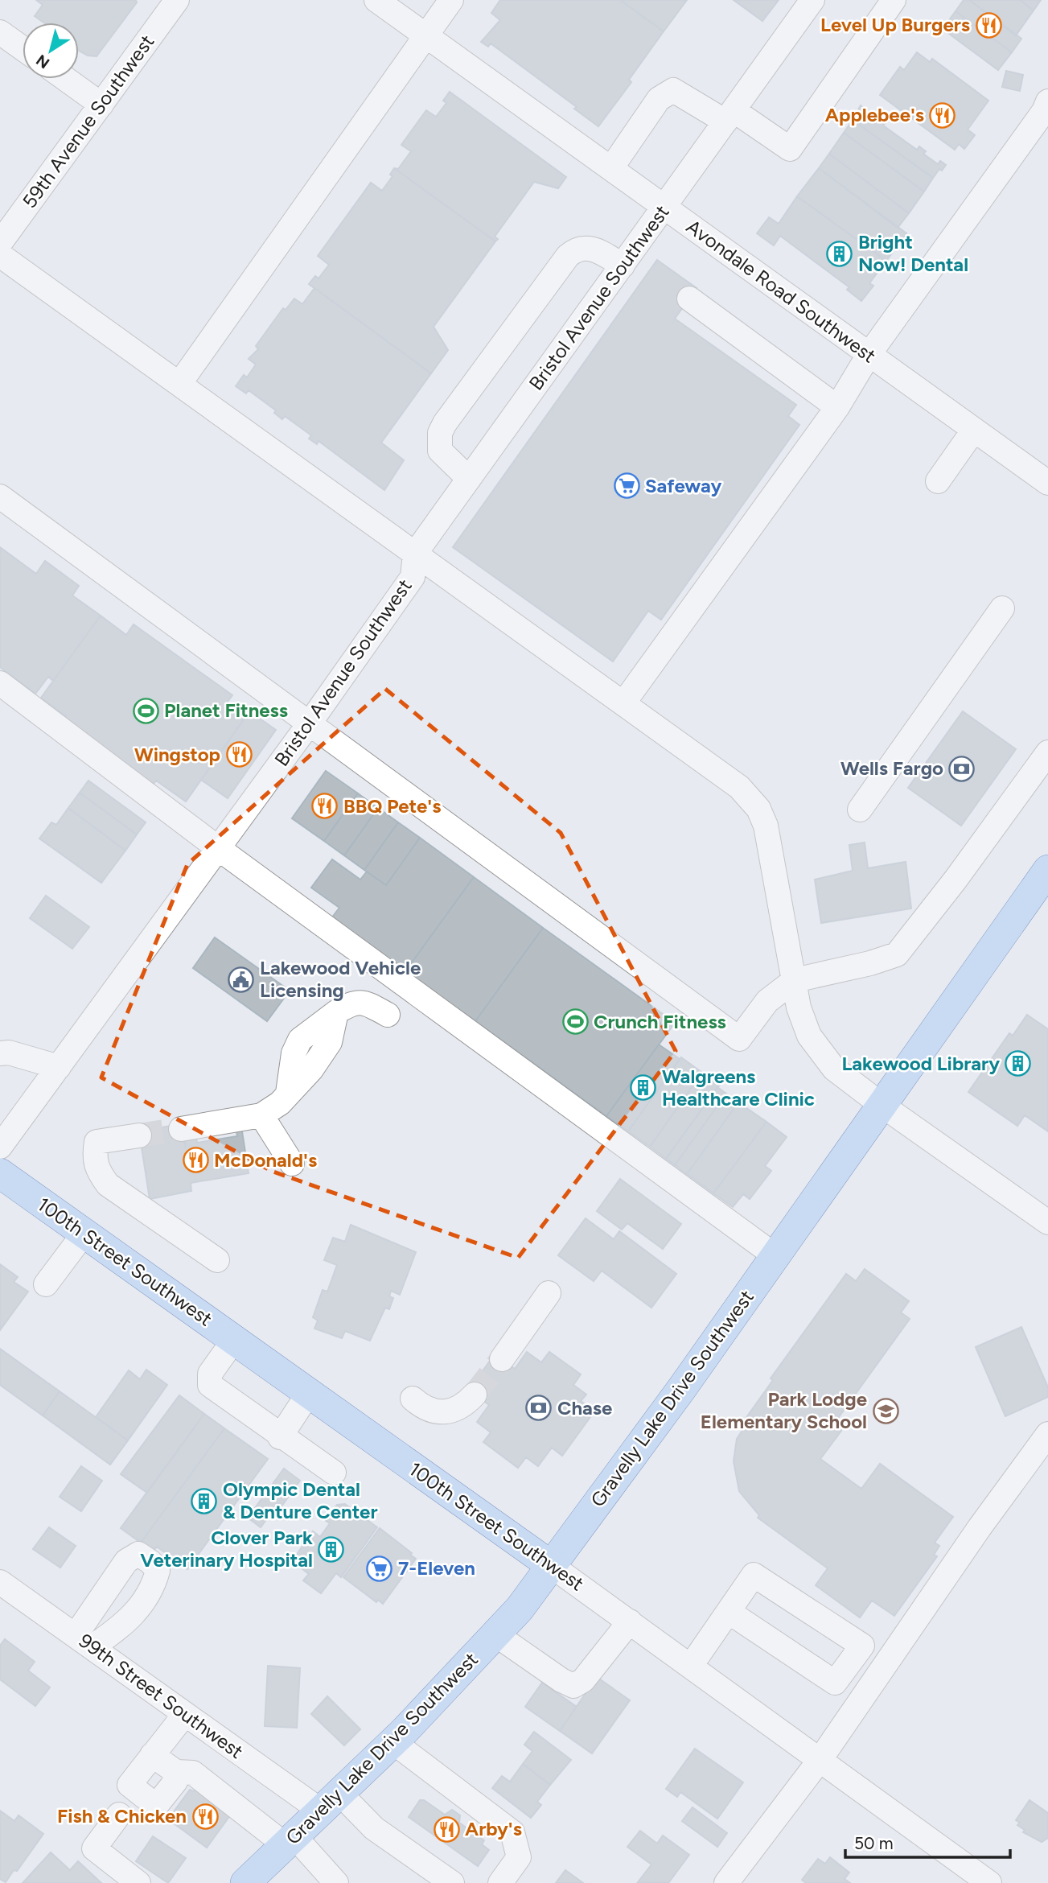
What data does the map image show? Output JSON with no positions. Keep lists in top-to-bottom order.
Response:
{
  "streets": {
    "main road": ["100th Street Southwest", "Gravelly Lake Drive Southwest"],
    "street": [
      "59th Avenue Southwest",
      "Avondale Road Southwest",
      "Bristol Avenue Southwest",
      "99th Street Southwest"
    ]
  },
  "crossings": [
    ["Avondale Road Southwest", "Bristol Avenue Southwest"],
    ["100th Street Southwest", "Gravelly Lake Drive Southwest"],
    ["Gravelly Lake Drive Southwest", "99th Street Southwest"]
  ],
  "places": {
    "restaurant": [
      "Level Up Burgers",
      "Applebee's",
      "Wingstop",
      "BBQ Pete's",
      "McDonald's",
      "Fish & Chicken",
      "Arby's"
    ],
    "building": [
      "Bright Now! Dental",
      "Lakewood Library",
      "Walgreens Healthcare Clinic",
      "Olympic Dental & Denture Center",
      "Clover Park Veterinary Hospital"
    ],
    "supermarket": ["Safeway", "7-Eleven"],
    "sports": ["Planet Fitness", "Crunch Fitness"],
    "bank": ["Wells Fargo", "Chase"],
    "public building": ["Lakewood Vehicle Licensing"],
    "school or university": ["Park Lodge Elementary School"]
  },
  "scale_bar": "50 m",
  "north": "bottom left"
}
